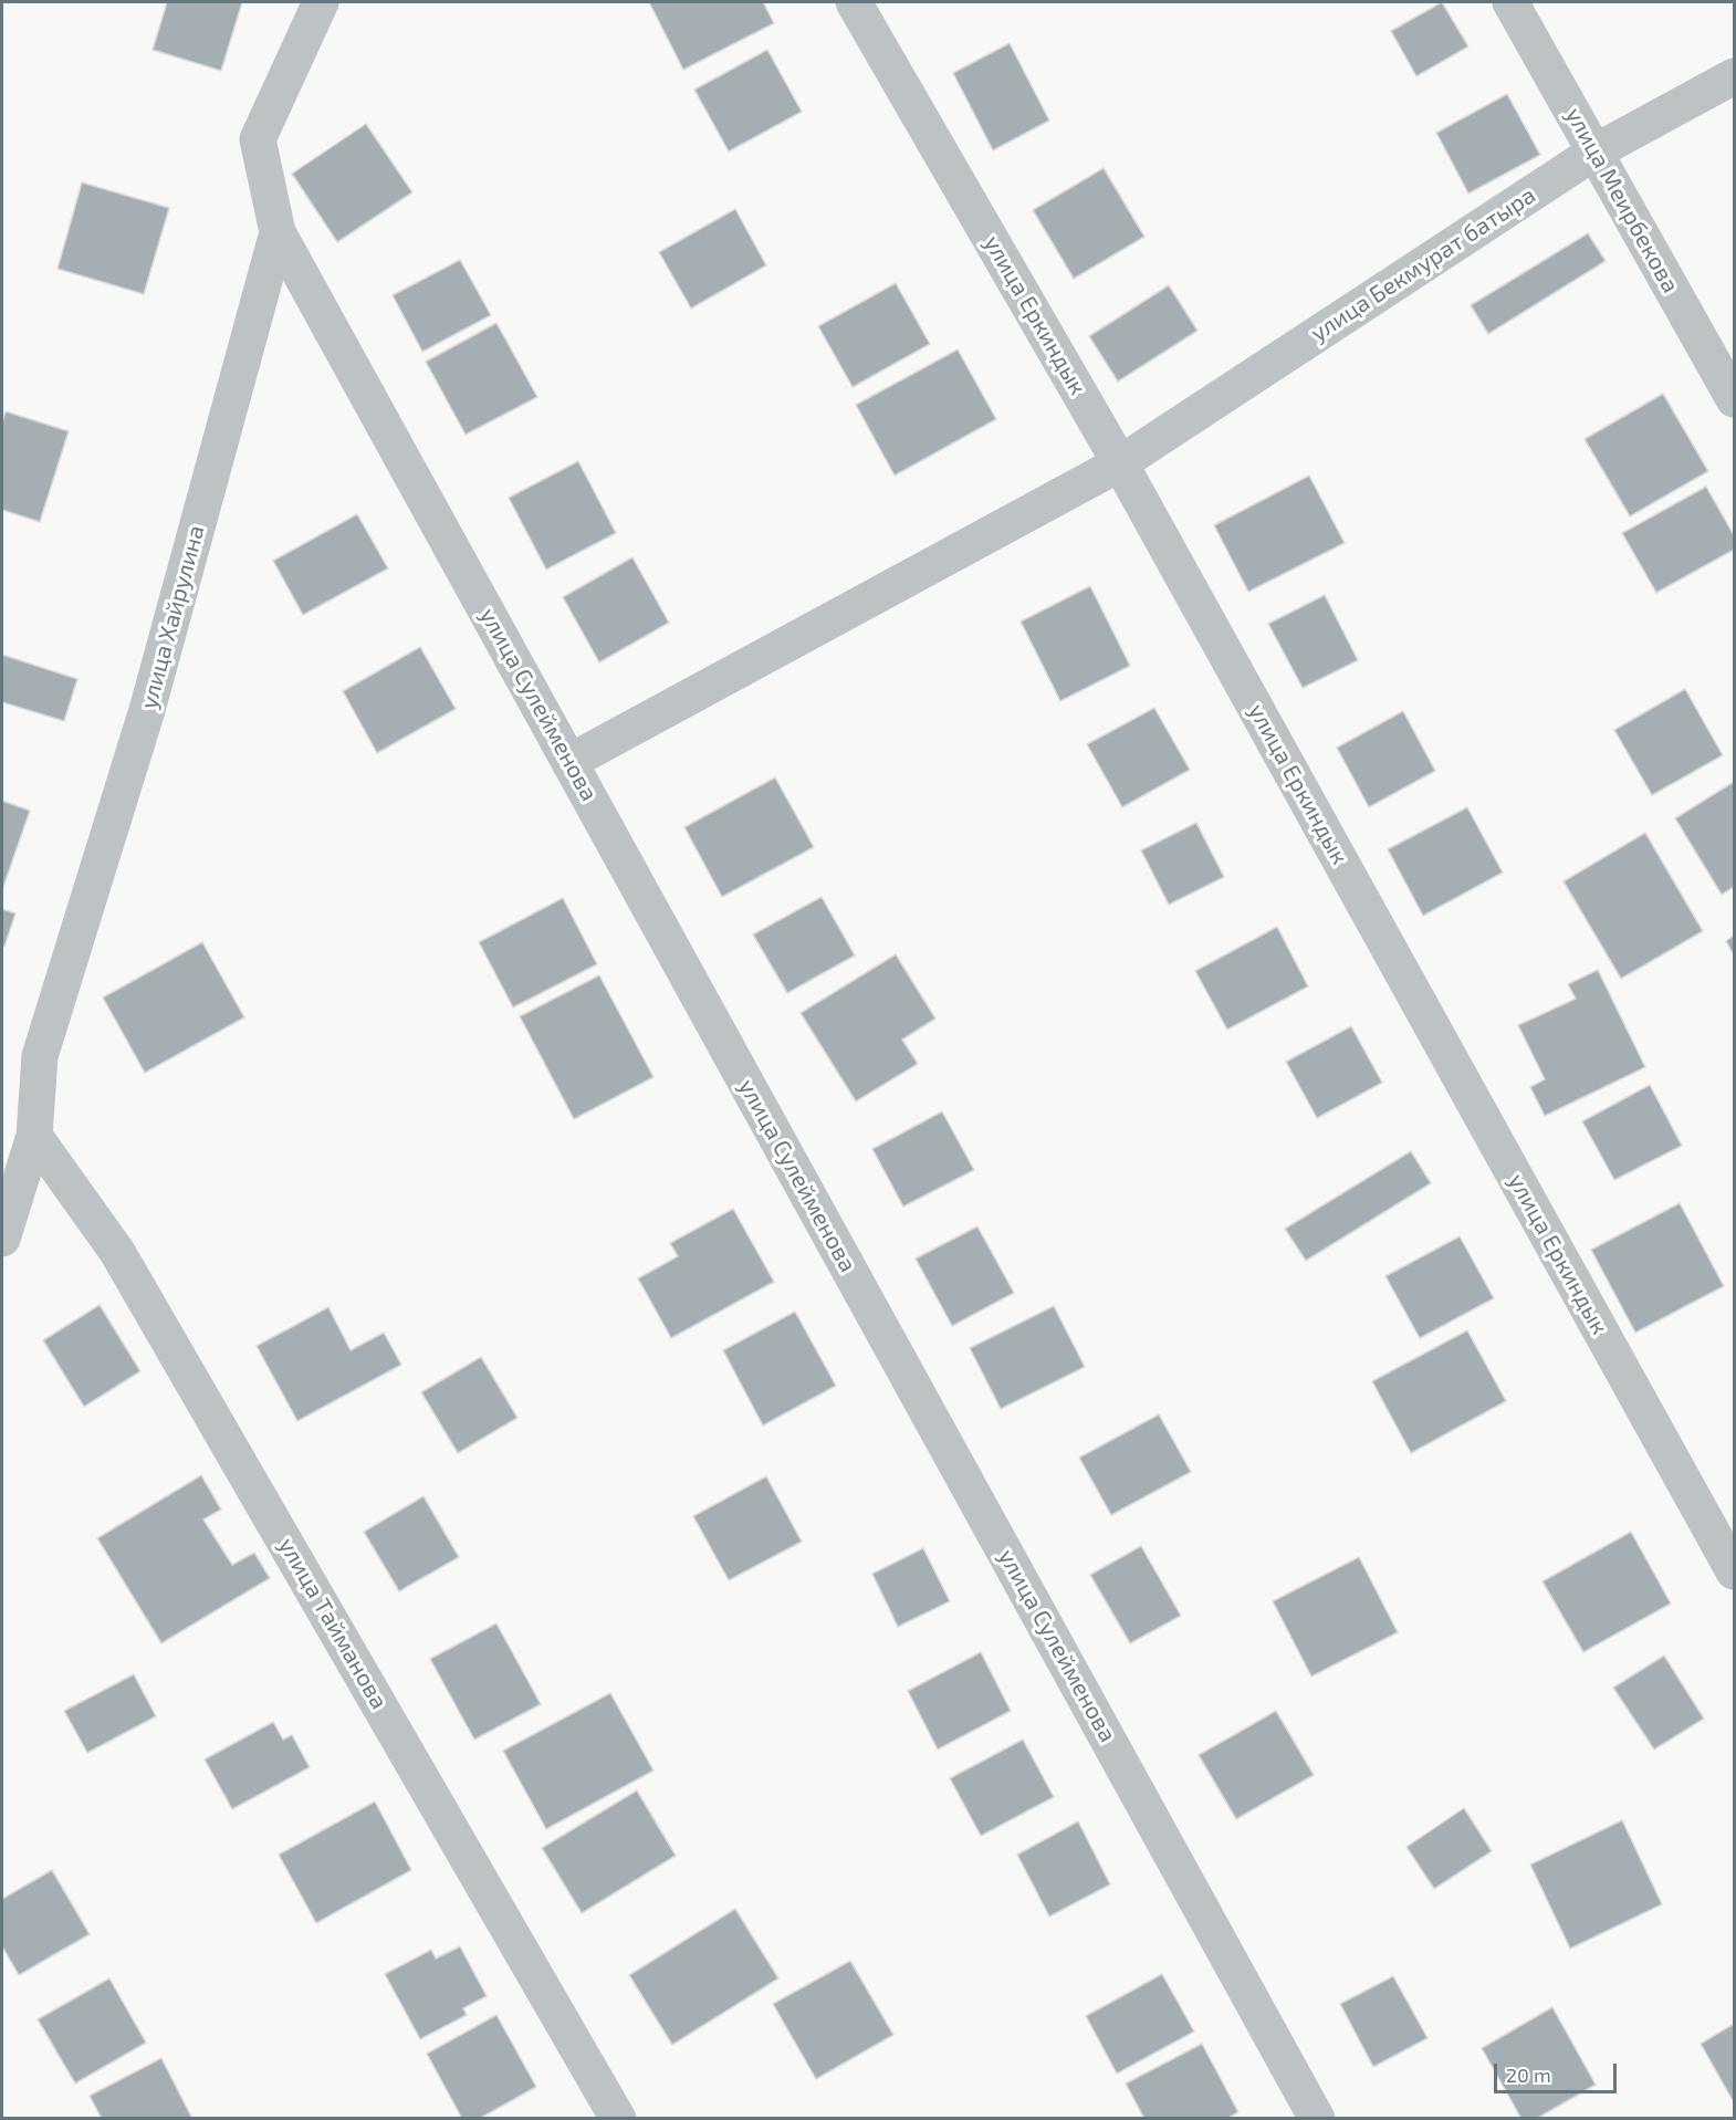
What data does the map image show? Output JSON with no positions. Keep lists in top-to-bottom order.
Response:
{
  "streets": {
    "street": [
      "улица Меирбекова",
      "улица Бекмурат батыра",
      "улица Еркиндык",
      "улица Хайрулина",
      "улица Сулейменова",
      "улица Тайманова"
    ]
  },
  "crossings": [
    ["улица Меирбекова", "улица Бекмурат батыра"],
    ["улица Бекмурат батыра", "улица Еркиндык"],
    ["улица Бекмурат батыра", "улица Сулейменова"],
    ["улица Хайрулина", "улица Сулейменова"],
    ["улица Хайрулина", "улица Тайманова"]
  ],
  "scale_bar": "20 m"
}
